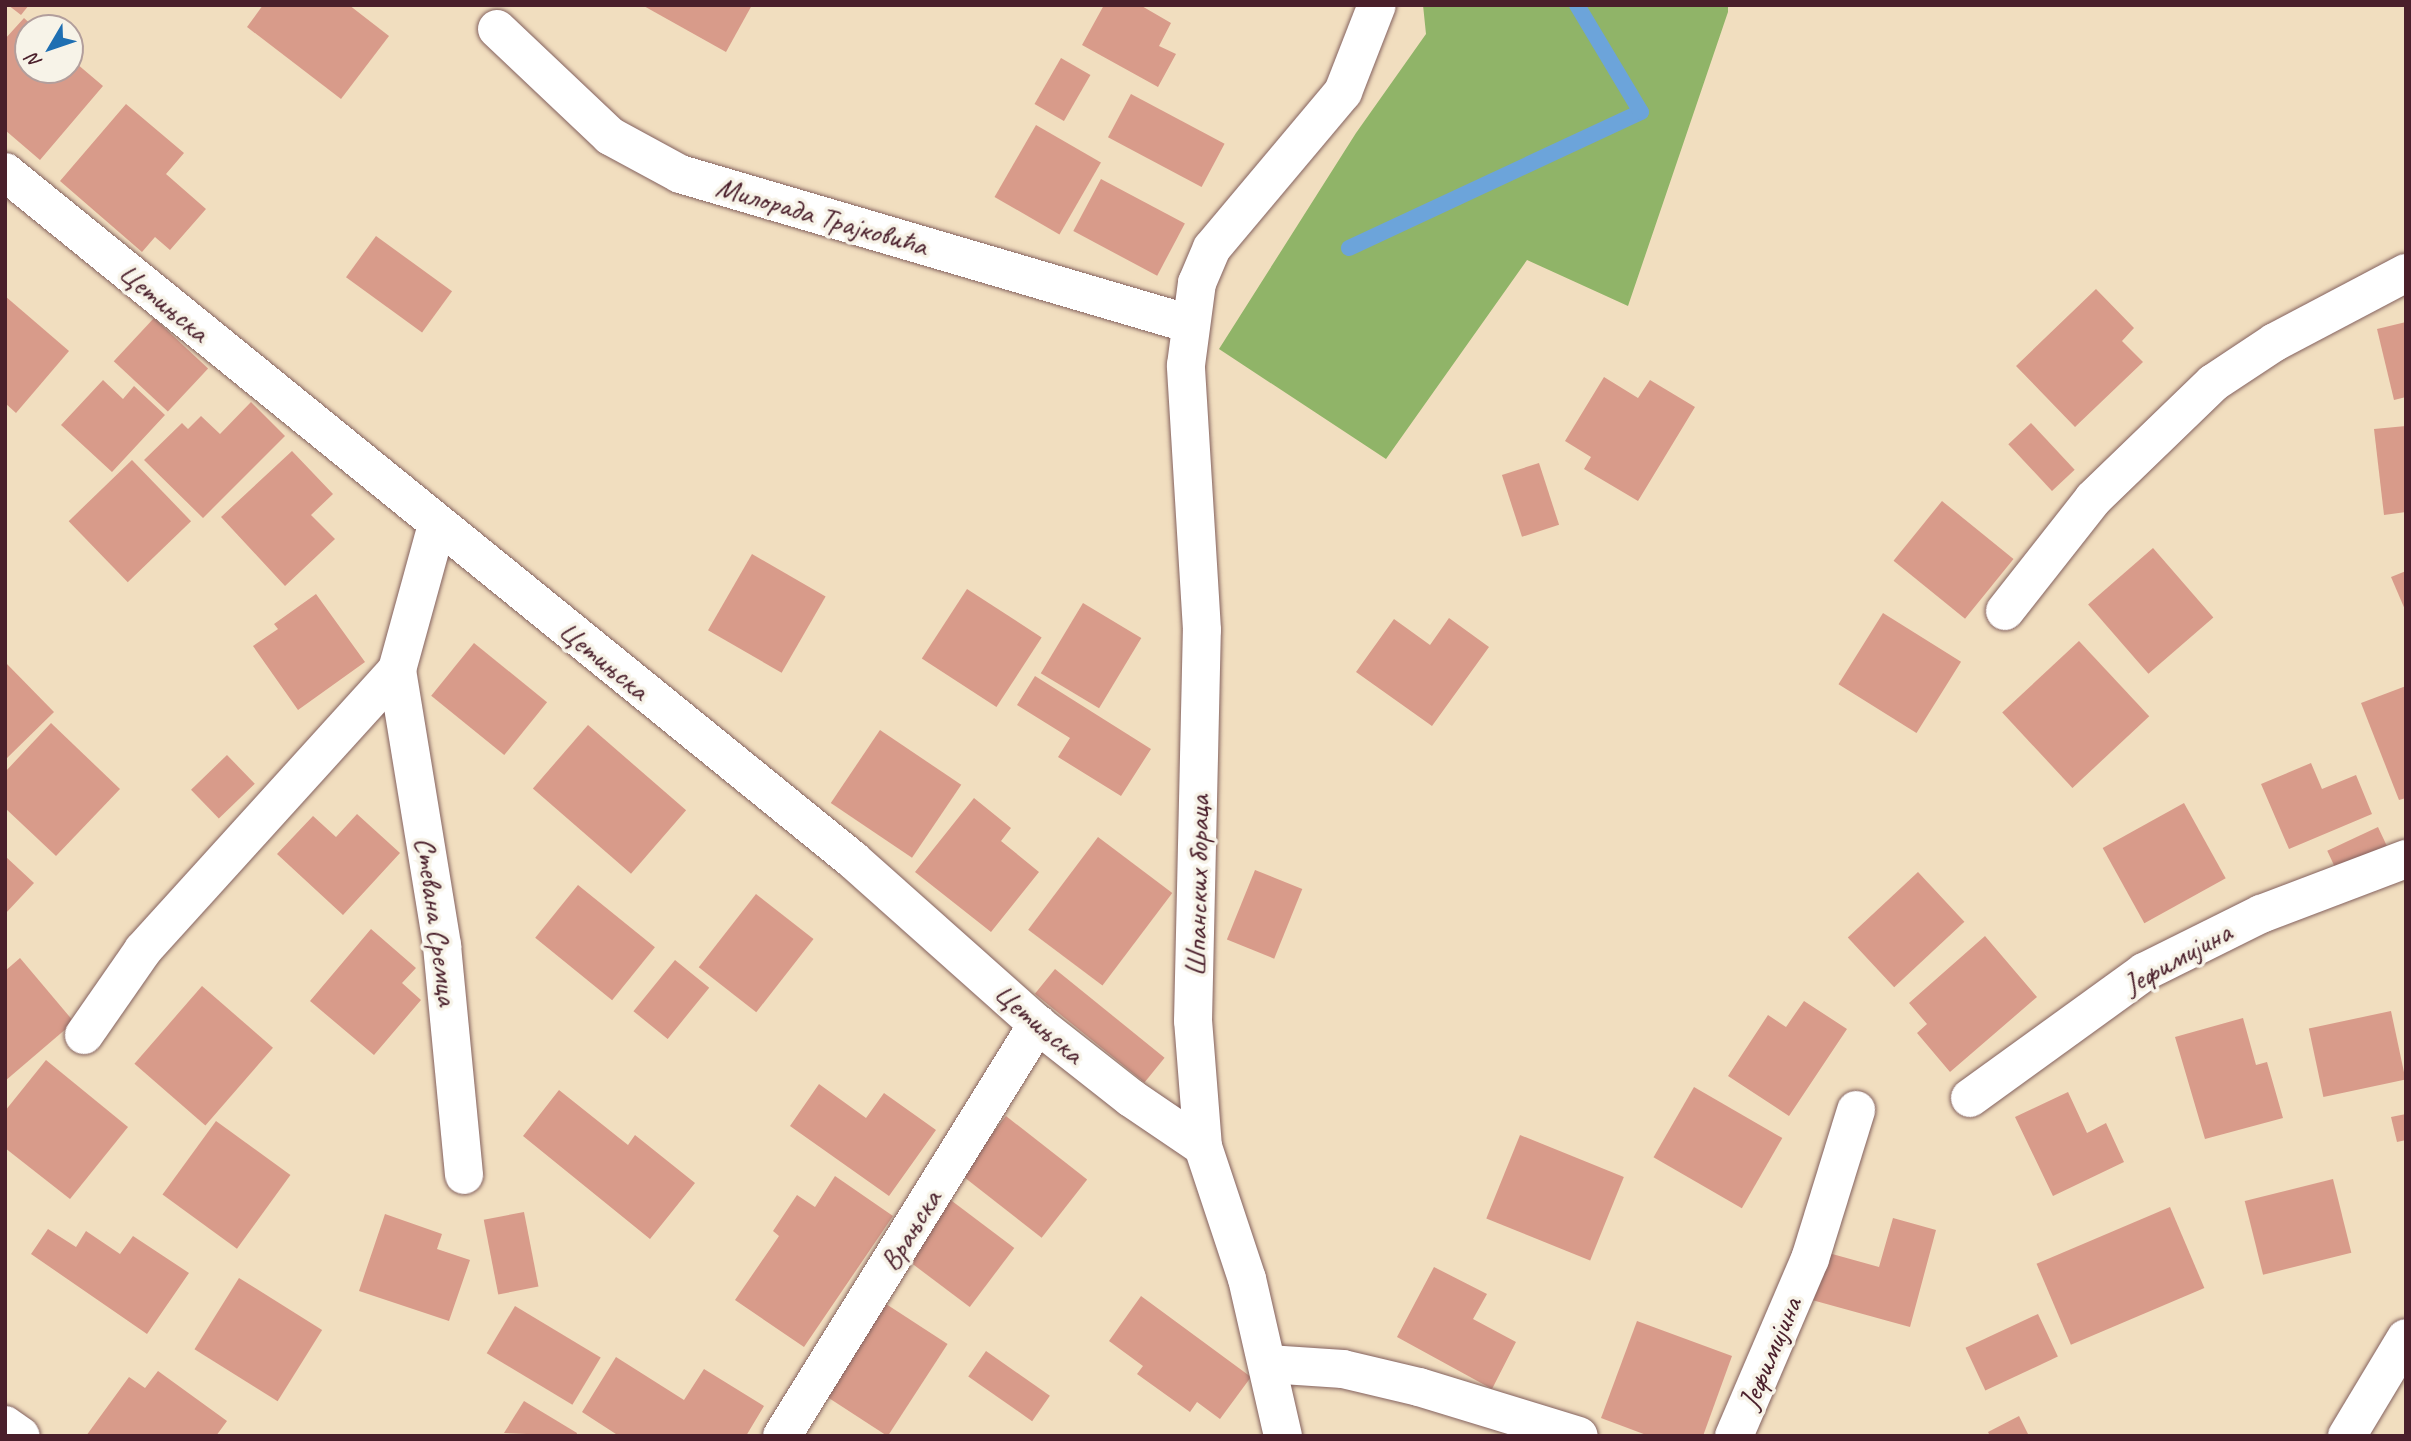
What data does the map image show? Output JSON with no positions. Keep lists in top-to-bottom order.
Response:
{
  "streets": {
    "street": [
      "Милорада Трајковића",
      "Цетињска",
      "Шпанских бораца",
      "Стевана Сремца",
      "Јефимијина",
      "Врањска"
    ]
  },
  "crossings": [
    ["Милорада Трајковића", "Шпанских бораца"],
    ["Цетињска", "Шпанских бораца"],
    ["Цетињска", "Стевана Сремца"],
    ["Цетињска", "Врањска"]
  ],
  "north": "bottom left"
}
